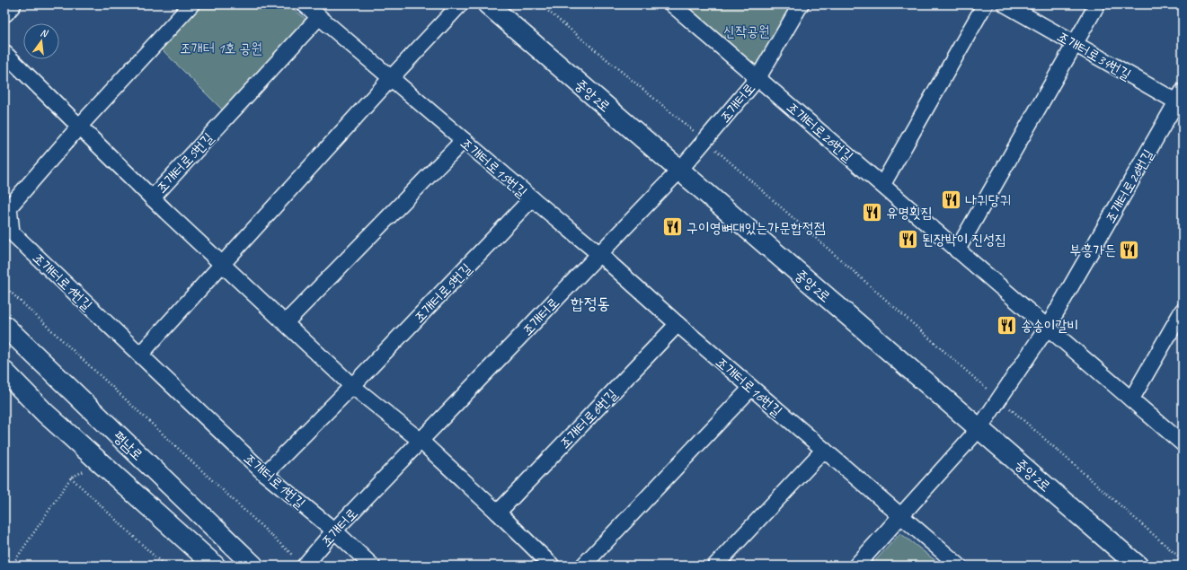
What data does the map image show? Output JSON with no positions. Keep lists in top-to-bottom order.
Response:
{
  "streets": {
    "street": [
      "조개터로34번길",
      "중앙2로",
      "조개터로",
      "조개터로26번길",
      "조개터로5번길",
      "조개터로15번길",
      "조개터로1번길",
      "조개터로16번길",
      "조개터로6번길",
      "평남로"
    ]
  },
  "crossings": [
    ["조개터로34번길", "조개터로26번길"],
    ["중앙2로", "조개터로"],
    ["조개터로", "조개터로26번길"],
    ["조개터로", "조개터로5번길"],
    ["조개터로", "조개터로15번길"],
    ["조개터로", "조개터로1번길"],
    ["조개터로", "조개터로16번길"],
    ["조개터로5번길", "조개터로15번길"],
    ["조개터로5번길", "조개터로1번길"],
    ["조개터로15번길", "조개터로16번길"],
    ["조개터로16번길", "조개터로6번길"]
  ],
  "districts": ["합정동"],
  "parks": ["신작공원", "조개터 1호 공원"],
  "places": {
    "restaurant": [
      "나귀당귀",
      "유명횟집",
      "구이영뼈대있는가문합정점",
      "된장박이 진성집",
      "부흥가든",
      "송송이갈비"
    ]
  },
  "north": "top"
}
